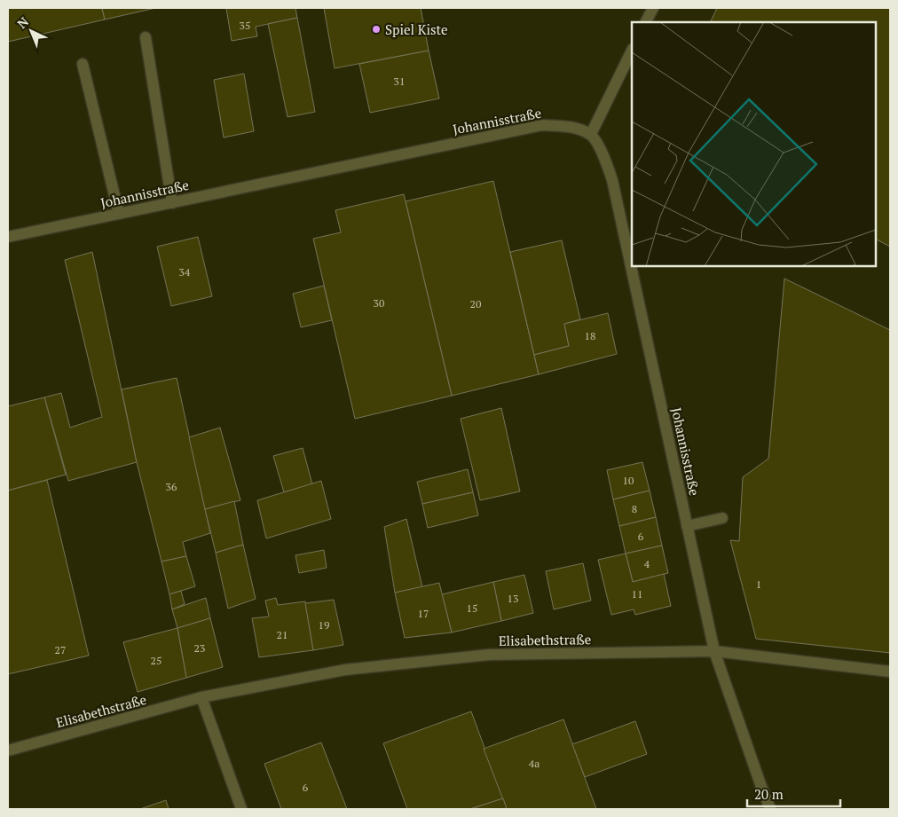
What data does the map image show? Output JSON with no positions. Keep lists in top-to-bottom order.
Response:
{
  "streets": {
    "street": ["Johannisstraße", "Elisabethstraße"]
  },
  "crossings": [
    ["Johannisstraße", "Elisabethstraße"]
  ],
  "places": ["Spiel Kiste"],
  "house_numbers": [
    "35",
    "31",
    "34",
    "30",
    "20",
    "18",
    "10",
    "36",
    "8",
    "6",
    "4",
    "1",
    "11",
    "13",
    "15",
    "17",
    "19",
    "21",
    "23",
    "27",
    "25",
    "4a",
    "6"
  ],
  "scale_bar": "20 m",
  "north": "top left"
}
